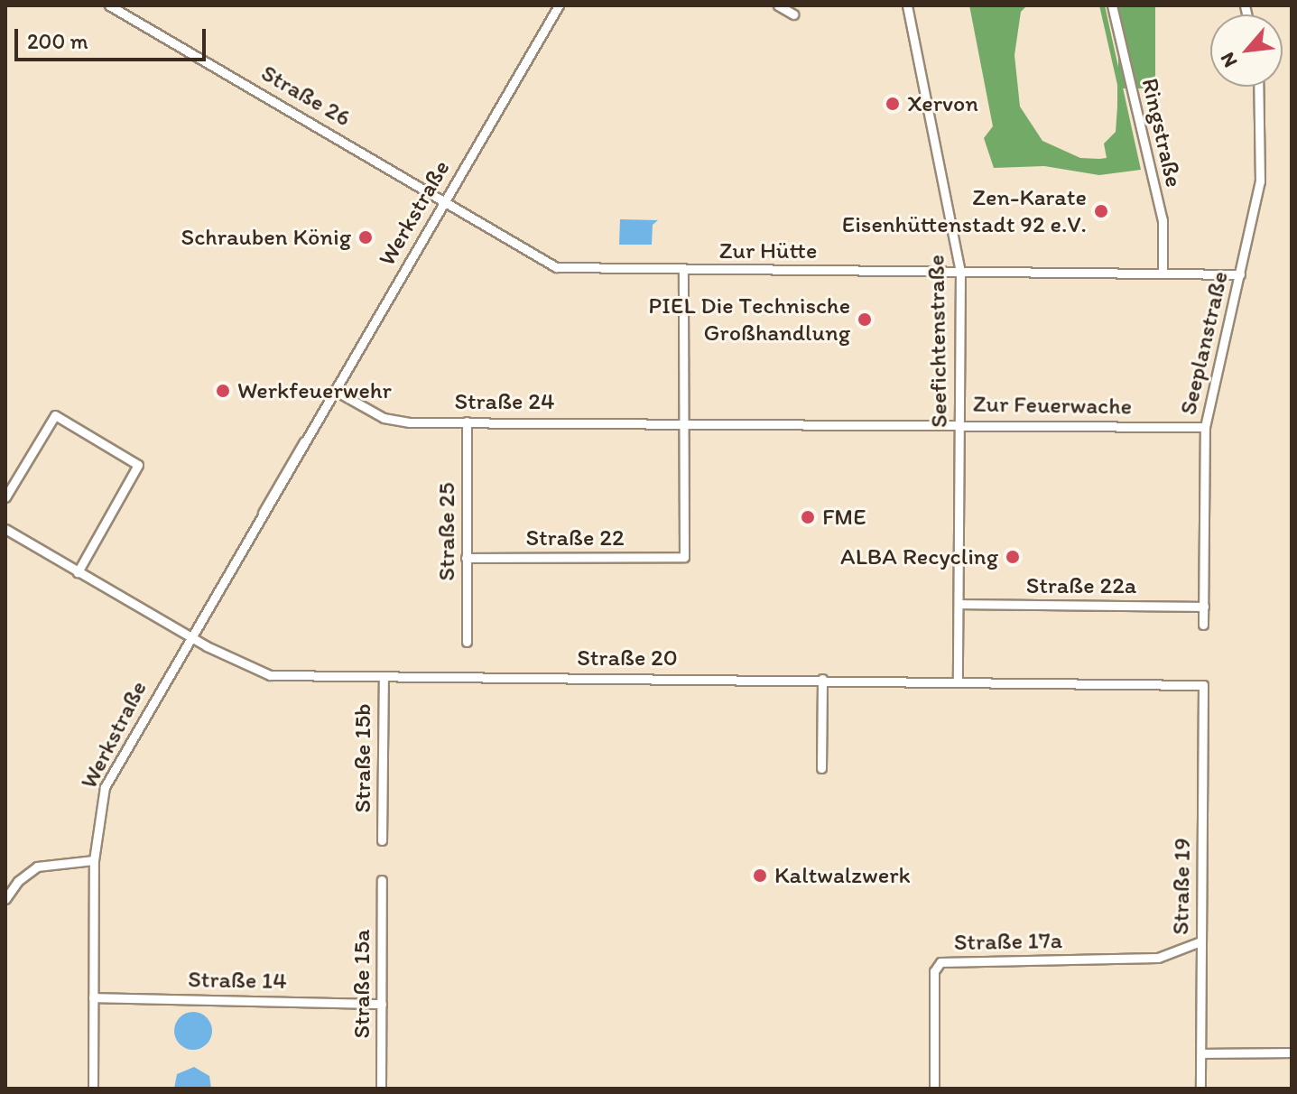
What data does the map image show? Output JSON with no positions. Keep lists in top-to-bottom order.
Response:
{
  "streets": {
    "street": [
      "Straße 26",
      "Ringstraße",
      "Werkstraße",
      "Zur Hütte",
      "Seefichtenstraße",
      "Seeplanstraße",
      "Straße 24",
      "Zur Feuerwache",
      "Straße 25",
      "Straße 22",
      "Straße 22a",
      "Straße 20",
      "Straße 15b",
      "Straße 19",
      "Straße 17a",
      "Straße 14",
      "Straße 15a"
    ]
  },
  "crossings": [
    ["Straße 26", "Werkstraße"],
    ["Straße 26", "Zur Hütte"],
    ["Ringstraße", "Zur Hütte"],
    ["Werkstraße", "Zur Hütte"],
    ["Werkstraße", "Straße 24"],
    ["Werkstraße", "Straße 20"],
    ["Werkstraße", "Straße 14"],
    ["Zur Hütte", "Seefichtenstraße"],
    ["Zur Hütte", "Seeplanstraße"],
    ["Seefichtenstraße", "Zur Feuerwache"],
    ["Seefichtenstraße", "Straße 22a"],
    ["Seefichtenstraße", "Straße 20"],
    ["Seeplanstraße", "Zur Feuerwache"],
    ["Seeplanstraße", "Straße 22a"],
    ["Straße 24", "Zur Feuerwache"],
    ["Straße 24", "Straße 25"],
    ["Straße 24", "Straße 22"],
    ["Zur Feuerwache", "Straße 22"],
    ["Straße 25", "Straße 22"],
    ["Straße 20", "Straße 15b"],
    ["Straße 20", "Straße 19"],
    ["Straße 19", "Straße 17a"],
    ["Straße 14", "Straße 15a"]
  ],
  "places": [
    "Xervon",
    "Zen-Karate Eisenhüttenstadt 92 e.V.",
    "Schrauben König",
    "PIEL Die Technische Großhandlung",
    "Werkfeuerwehr",
    "FME",
    "ALBA Recycling",
    "Kaltwalzwerk"
  ],
  "scale_bar": "200 m",
  "north": "bottom left"
}
